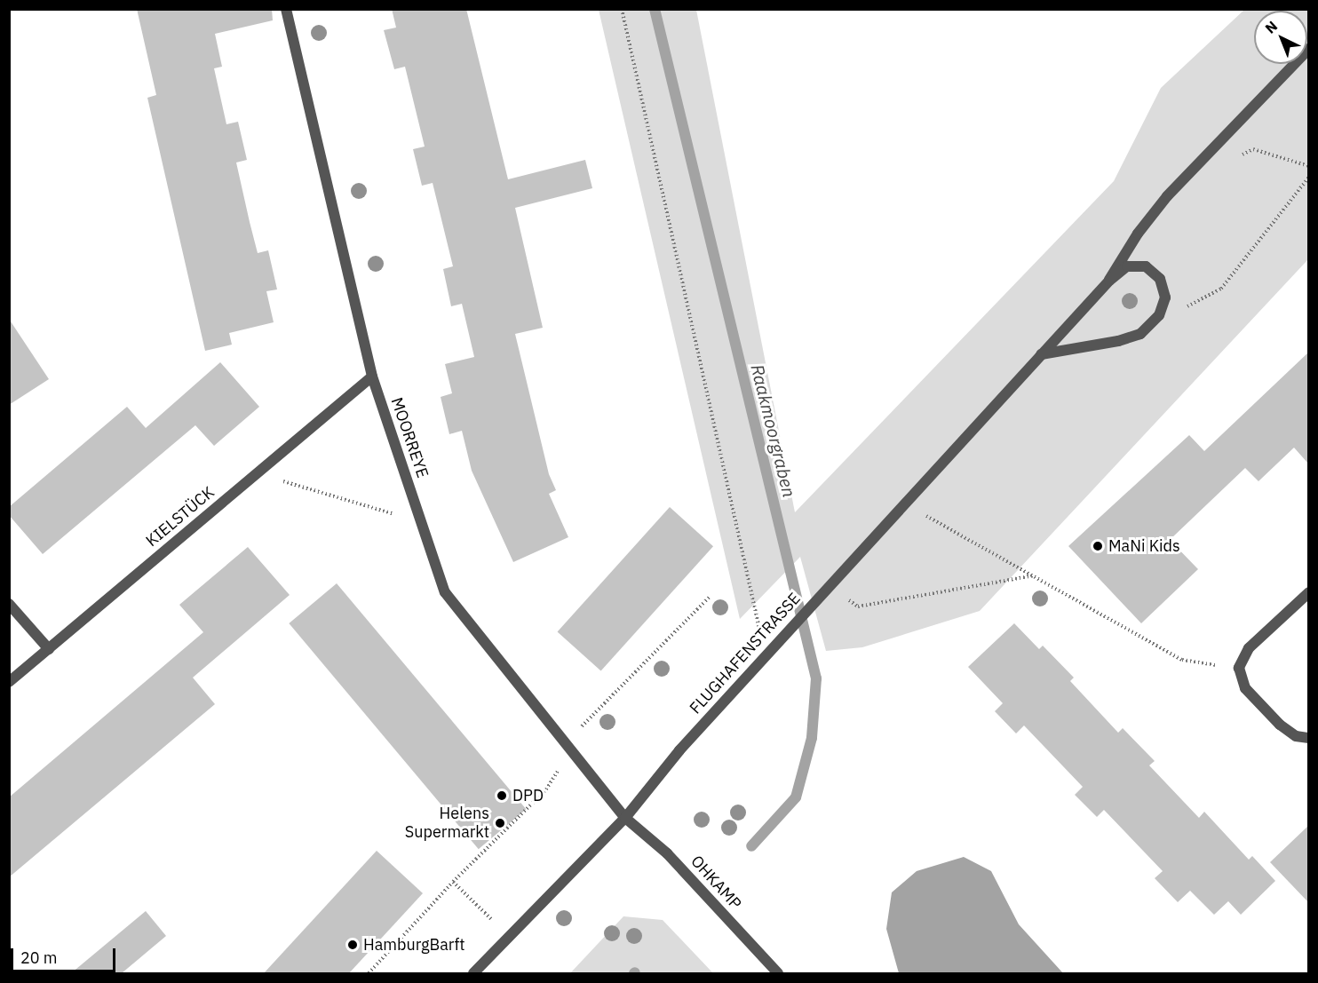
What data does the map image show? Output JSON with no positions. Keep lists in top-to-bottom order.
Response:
{
  "streets": {
    "street": [
      "MOORREYE",
      "KIELSTÜCK",
      "FLUGHAFENSTRASSE",
      "OHKAMP"
    ]
  },
  "crossings": [
    ["MOORREYE", "KIELSTÜCK"],
    ["MOORREYE", "FLUGHAFENSTRASSE"],
    ["MOORREYE", "OHKAMP"],
    ["FLUGHAFENSTRASSE", "OHKAMP"]
  ],
  "water": ["Raakmoorgraben"],
  "places": [
    "MaNi Kids",
    "DPD",
    "Helens Supermarkt",
    "HamburgBarft"
  ],
  "scale_bar": "20 m",
  "north": "top left"
}
